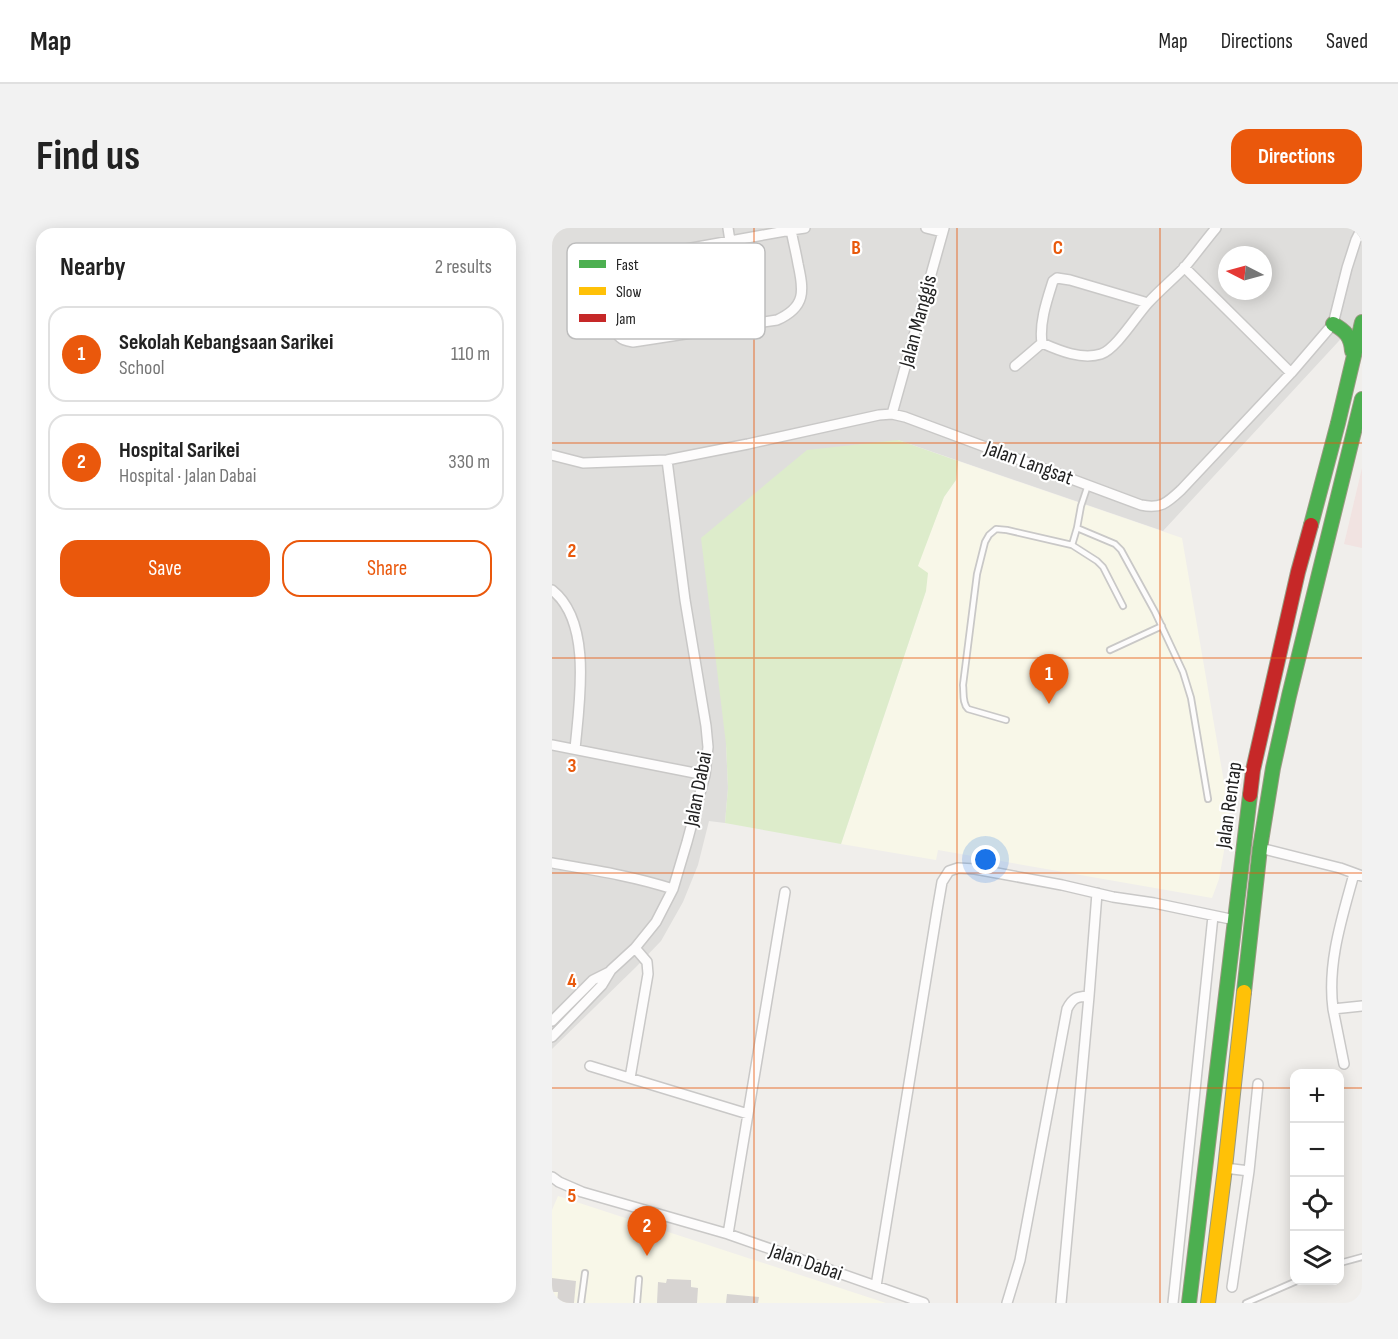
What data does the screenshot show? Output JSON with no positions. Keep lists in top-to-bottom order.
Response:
{
  "streets": {
    "main road": ["Jalan Rentap"],
    "street": ["Jalan Manggis", "Jalan Langsat", "Jalan Dabai"]
  },
  "crossings": [
    ["Jalan Manggis", "Jalan Langsat"],
    ["Jalan Langsat", "Jalan Dabai"]
  ],
  "legend": ["Fast", "Slow", "Jam"],
  "north": "left",
  "page": {
    "header": "Map",
    "nav": ["Map", "Directions", "Saved"],
    "buttons": [
      "Directions",
      ["Save", "Share"]
    ],
    "title": "Find us",
    "heading": ["Nearby", "2 results"],
    "list": [
      {
        "mark": "1",
        "name": "Sekolah Kebangsaan Sarikei",
        "note": "School",
        "value": "110 m"
      },
      {
        "mark": "2",
        "name": "Hospital Sarikei",
        "note": "Hospital · Jalan Dabai",
        "value": "330 m"
      }
    ],
    "pins": ["1", "2"],
    "map_buttons": ["+", "−"]
  },
  "grid": {
    "columns": ["B", "C"],
    "rows": [
      "2",
      "3",
      "4",
      "5"
    ]
  }
}
